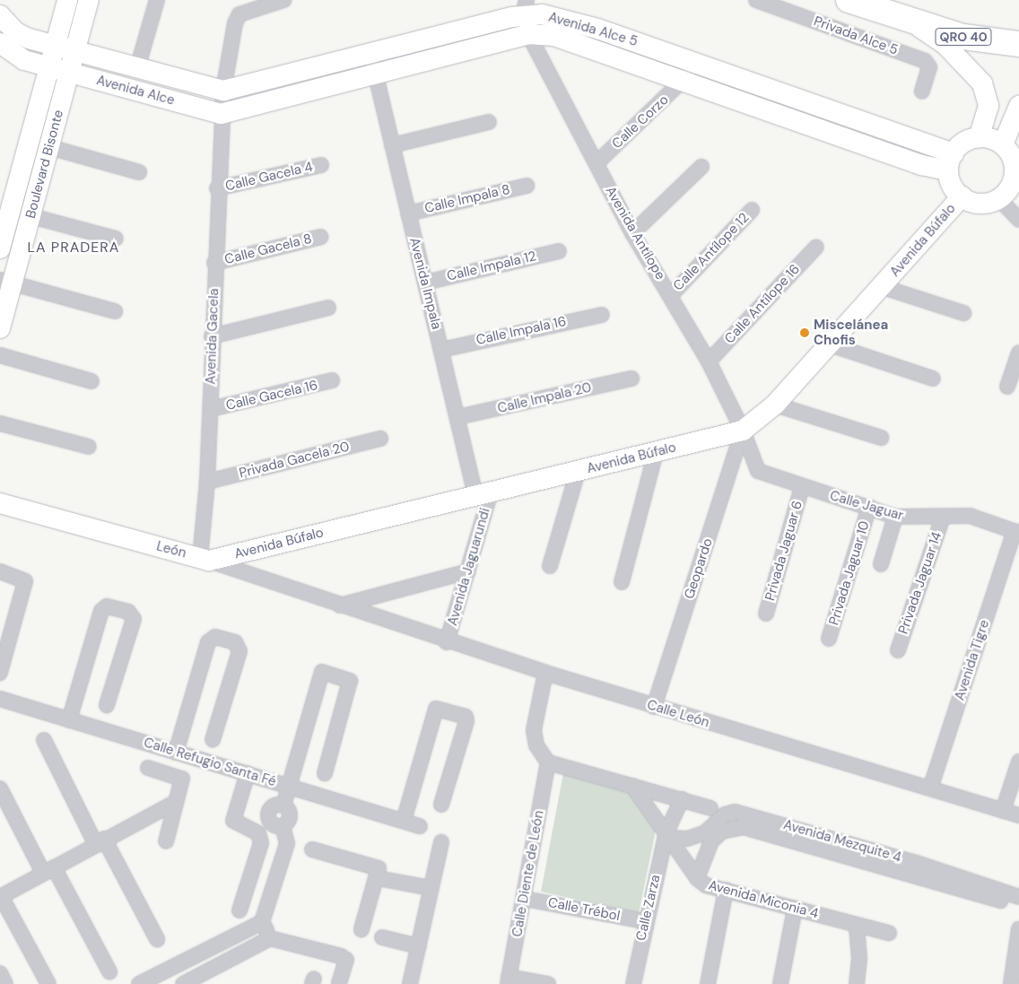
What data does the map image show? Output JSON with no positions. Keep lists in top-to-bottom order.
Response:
{
  "streets": {
    "highway": ["QRO 40"],
    "street": [
      "Avenida Alce 5",
      "Privada Alce 5",
      "Avenida Alce",
      "Calle Corzo",
      "Boulevard Bisonte",
      "Calle Gacela 4",
      "Calle Impala 8",
      "Avenida Antílope",
      "Avenida Búfalo",
      "Calle Gacela 8",
      "Calle Antílope 12",
      "Calle Impala 12",
      "Avenida Impala",
      "Calle Antílope 16",
      "Calle Impala 16",
      "Avenida Gacela",
      "Calle Gacela 16",
      "Calle Impala 20",
      "Privada Gacela 20",
      "Calle Jaguar",
      "León",
      "Privada Jaguar 6",
      "Avenida Jaguarundi",
      "Geopardo",
      "Privada Jaguar 10",
      "Privada Jaguar 14",
      "Avenida Tigre",
      "Calle León",
      "Calle Refugio Santa Fé",
      "Avenida Mezquite 4",
      "Calle Diente de León",
      "Avenida Miconia 4",
      "Calle Zarza",
      "Calle Trébol"
    ]
  },
  "crossings": [
    ["Avenida Alce 5", "Avenida Alce"],
    ["Avenida Alce 5", "Calle Corzo"],
    ["Avenida Alce 5", "Avenida Antílope"],
    ["Avenida Alce 5", "Avenida Búfalo"],
    ["Avenida Alce 5", "Avenida Impala"],
    ["Avenida Alce 5", "Avenida Gacela"],
    ["Avenida Alce", "Boulevard Bisonte"],
    ["Avenida Alce", "Avenida Gacela"],
    ["Calle Corzo", "Avenida Antílope"],
    ["Calle Gacela 4", "Avenida Gacela"],
    ["Calle Impala 8", "Avenida Impala"],
    ["Avenida Antílope", "Avenida Búfalo"],
    ["Avenida Antílope", "Calle Antílope 12"],
    ["Avenida Antílope", "Calle Antílope 16"],
    ["Avenida Antílope", "Calle Jaguar"],
    ["Avenida Antílope", "Geopardo"],
    ["Avenida Búfalo", "Avenida Impala"],
    ["Avenida Búfalo", "Avenida Gacela"],
    ["Avenida Búfalo", "Calle Jaguar"],
    ["Avenida Búfalo", "León"],
    ["Avenida Búfalo", "Avenida Jaguarundi"],
    ["Avenida Búfalo", "Geopardo"],
    ["Calle Gacela 8", "Avenida Gacela"],
    ["Calle Impala 12", "Avenida Impala"],
    ["Avenida Impala", "Calle Impala 16"],
    ["Avenida Impala", "Calle Impala 20"],
    ["Avenida Impala", "Avenida Jaguarundi"],
    ["Avenida Gacela", "Calle Gacela 16"],
    ["Avenida Gacela", "Privada Gacela 20"],
    ["Avenida Gacela", "León"],
    ["Calle Jaguar", "Privada Jaguar 6"],
    ["Calle Jaguar", "Geopardo"],
    ["Calle Jaguar", "Privada Jaguar 10"],
    ["Calle Jaguar", "Privada Jaguar 14"],
    ["Calle Jaguar", "Avenida Tigre"],
    ["León", "Calle León"],
    ["Avenida Jaguarundi", "Calle León"],
    ["Geopardo", "Calle León"],
    ["Avenida Tigre", "Calle León"],
    ["Avenida Mezquite 4", "Avenida Miconia 4"],
    ["Avenida Mezquite 4", "Calle Zarza"],
    ["Calle Diente de León", "Calle Trébol"],
    ["Avenida Miconia 4", "Calle Zarza"],
    ["Calle Zarza", "Calle Trébol"]
  ],
  "districts": ["LA PRADERA"],
  "places": ["Miscelánea Chofis"]
}
